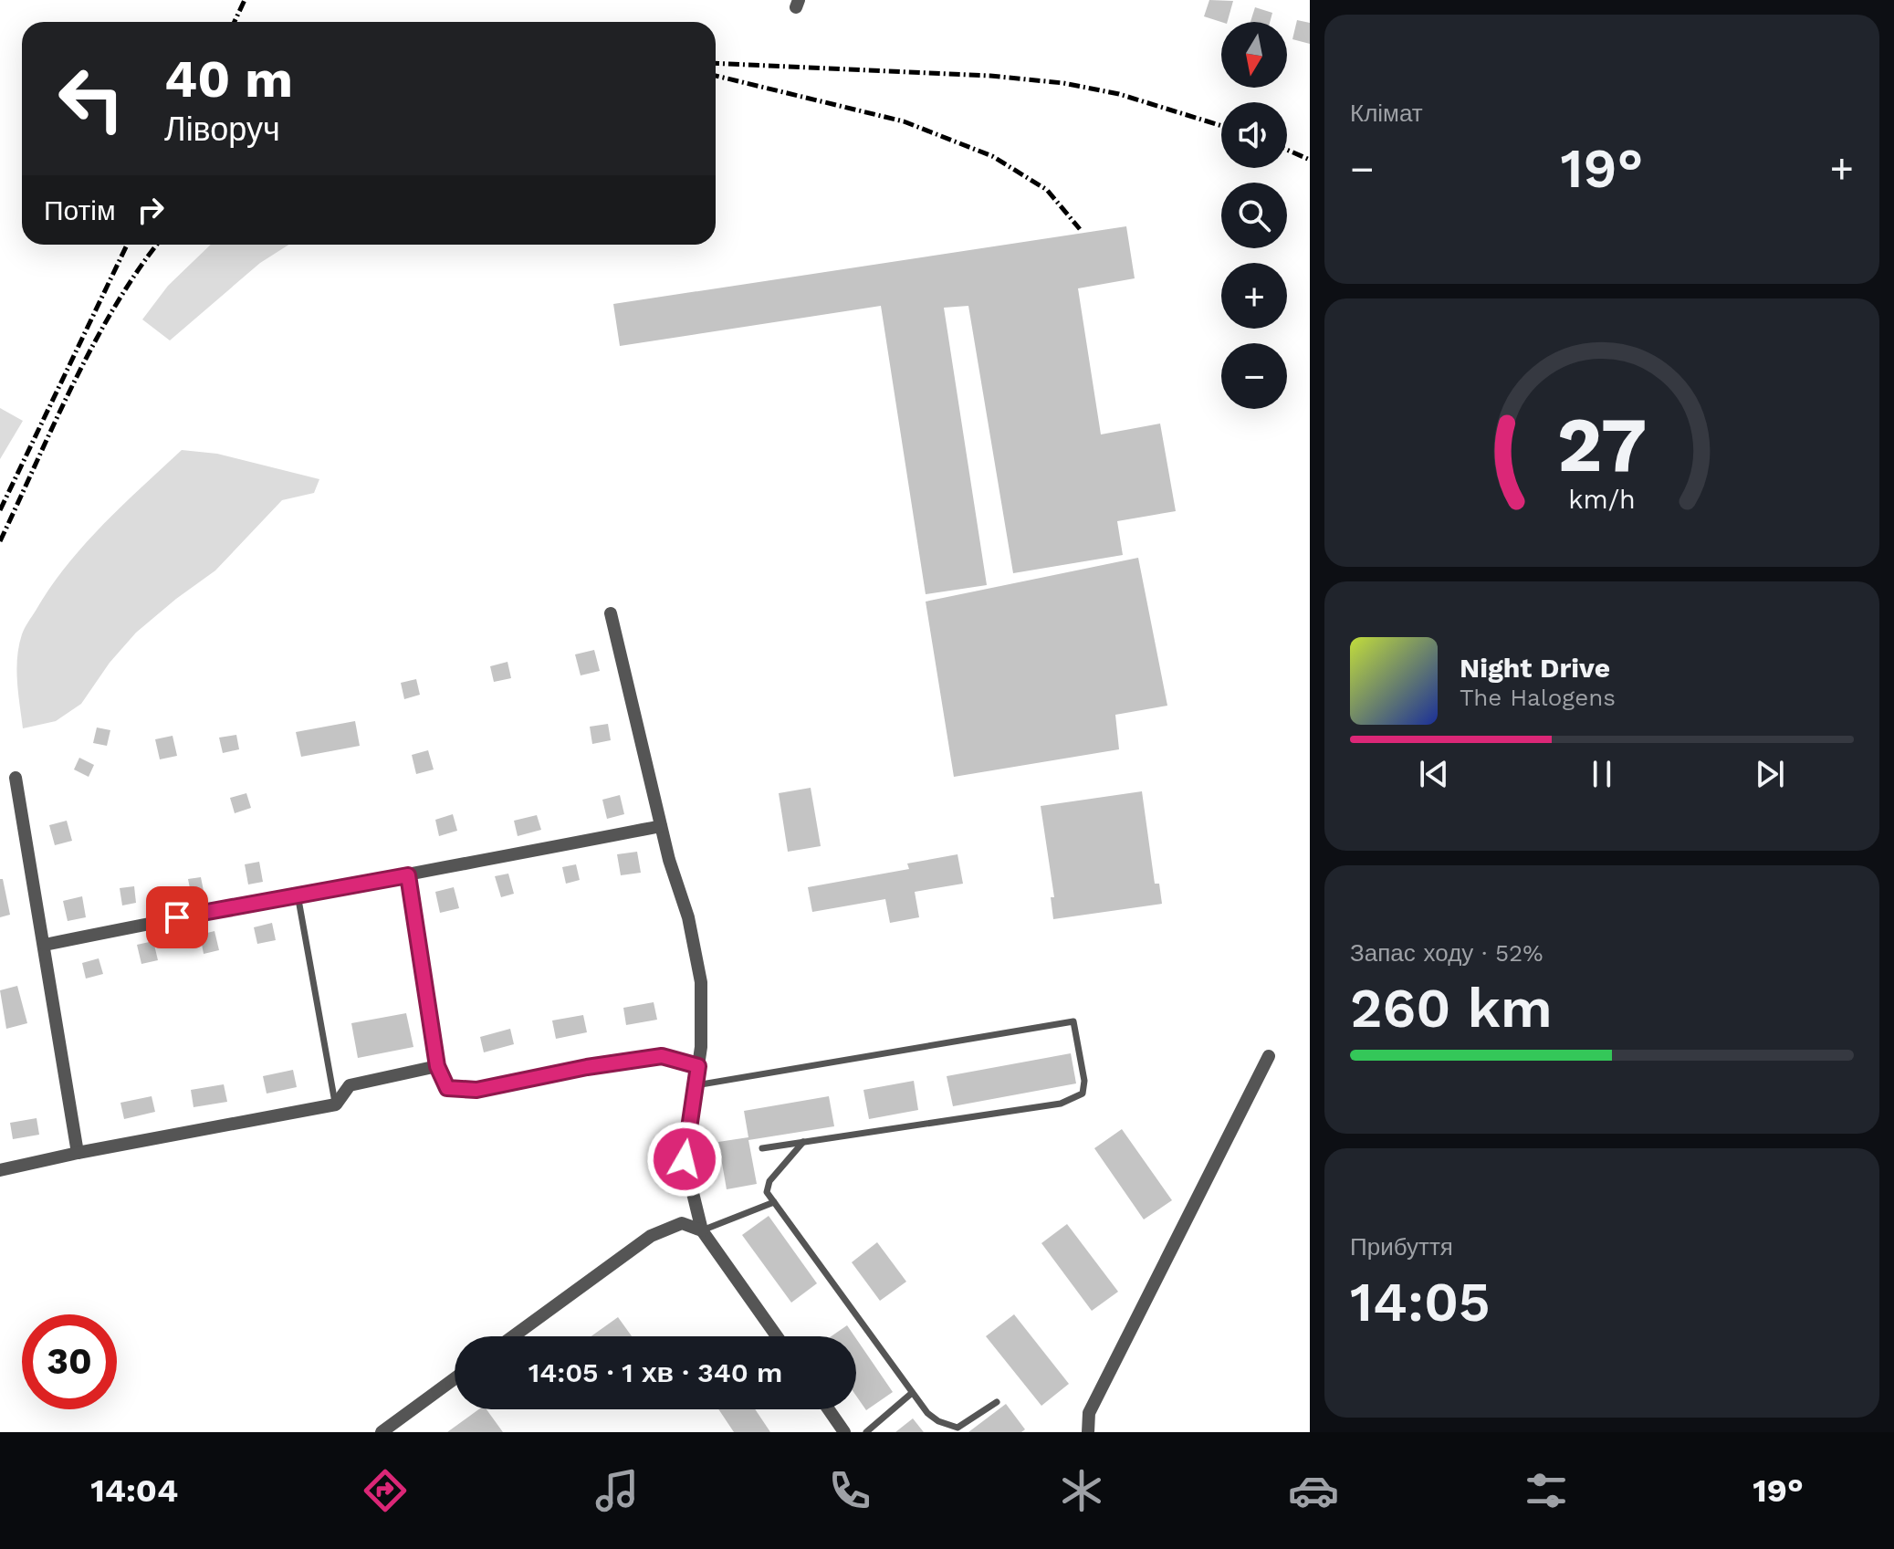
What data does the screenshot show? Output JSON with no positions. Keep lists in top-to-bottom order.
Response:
{
  "north": "bottom",
  "page": {
    "tile": [
      "Клімат",
      ["Запас ходу · 52%", "260 km"],
      ["Прибуття", "14:05"]
    ],
    "map_buttons": ["+", "−"],
    "turn": ["40 m", "Ліворуч"],
    "heat": ["−", "19°", "+"],
    "then": "Потім",
    "song": ["Night Drive", "The Halogens"],
    "limit": "30",
    "trip": "14:05 · 1 хв · 340 m",
    "tabs": ["14:04", "19°"],
    "gauge": ["27", "km/h"]
  }
}
